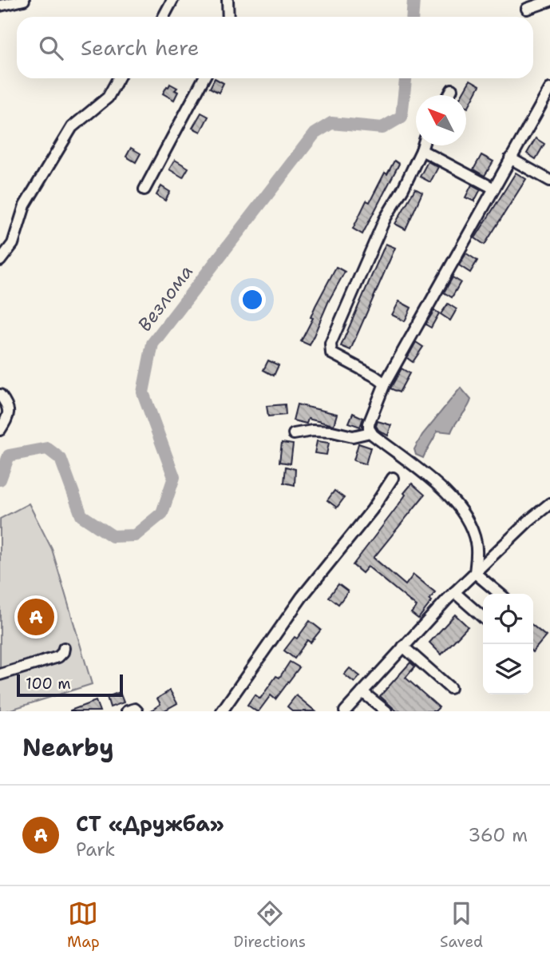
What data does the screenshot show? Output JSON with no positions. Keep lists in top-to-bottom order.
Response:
{
  "water": ["Везлома"],
  "scale_bar": "100 m",
  "north": "top left",
  "page": {
    "search": "Search here",
    "pins": "A",
    "scale": "100 m",
    "heading": "Nearby",
    "list": [
      {
        "mark": "A",
        "name": "СТ «Дружба»",
        "note": "Park",
        "value": "360 m"
      }
    ],
    "nav": ["Map", "Directions", "Saved"]
  }
}
